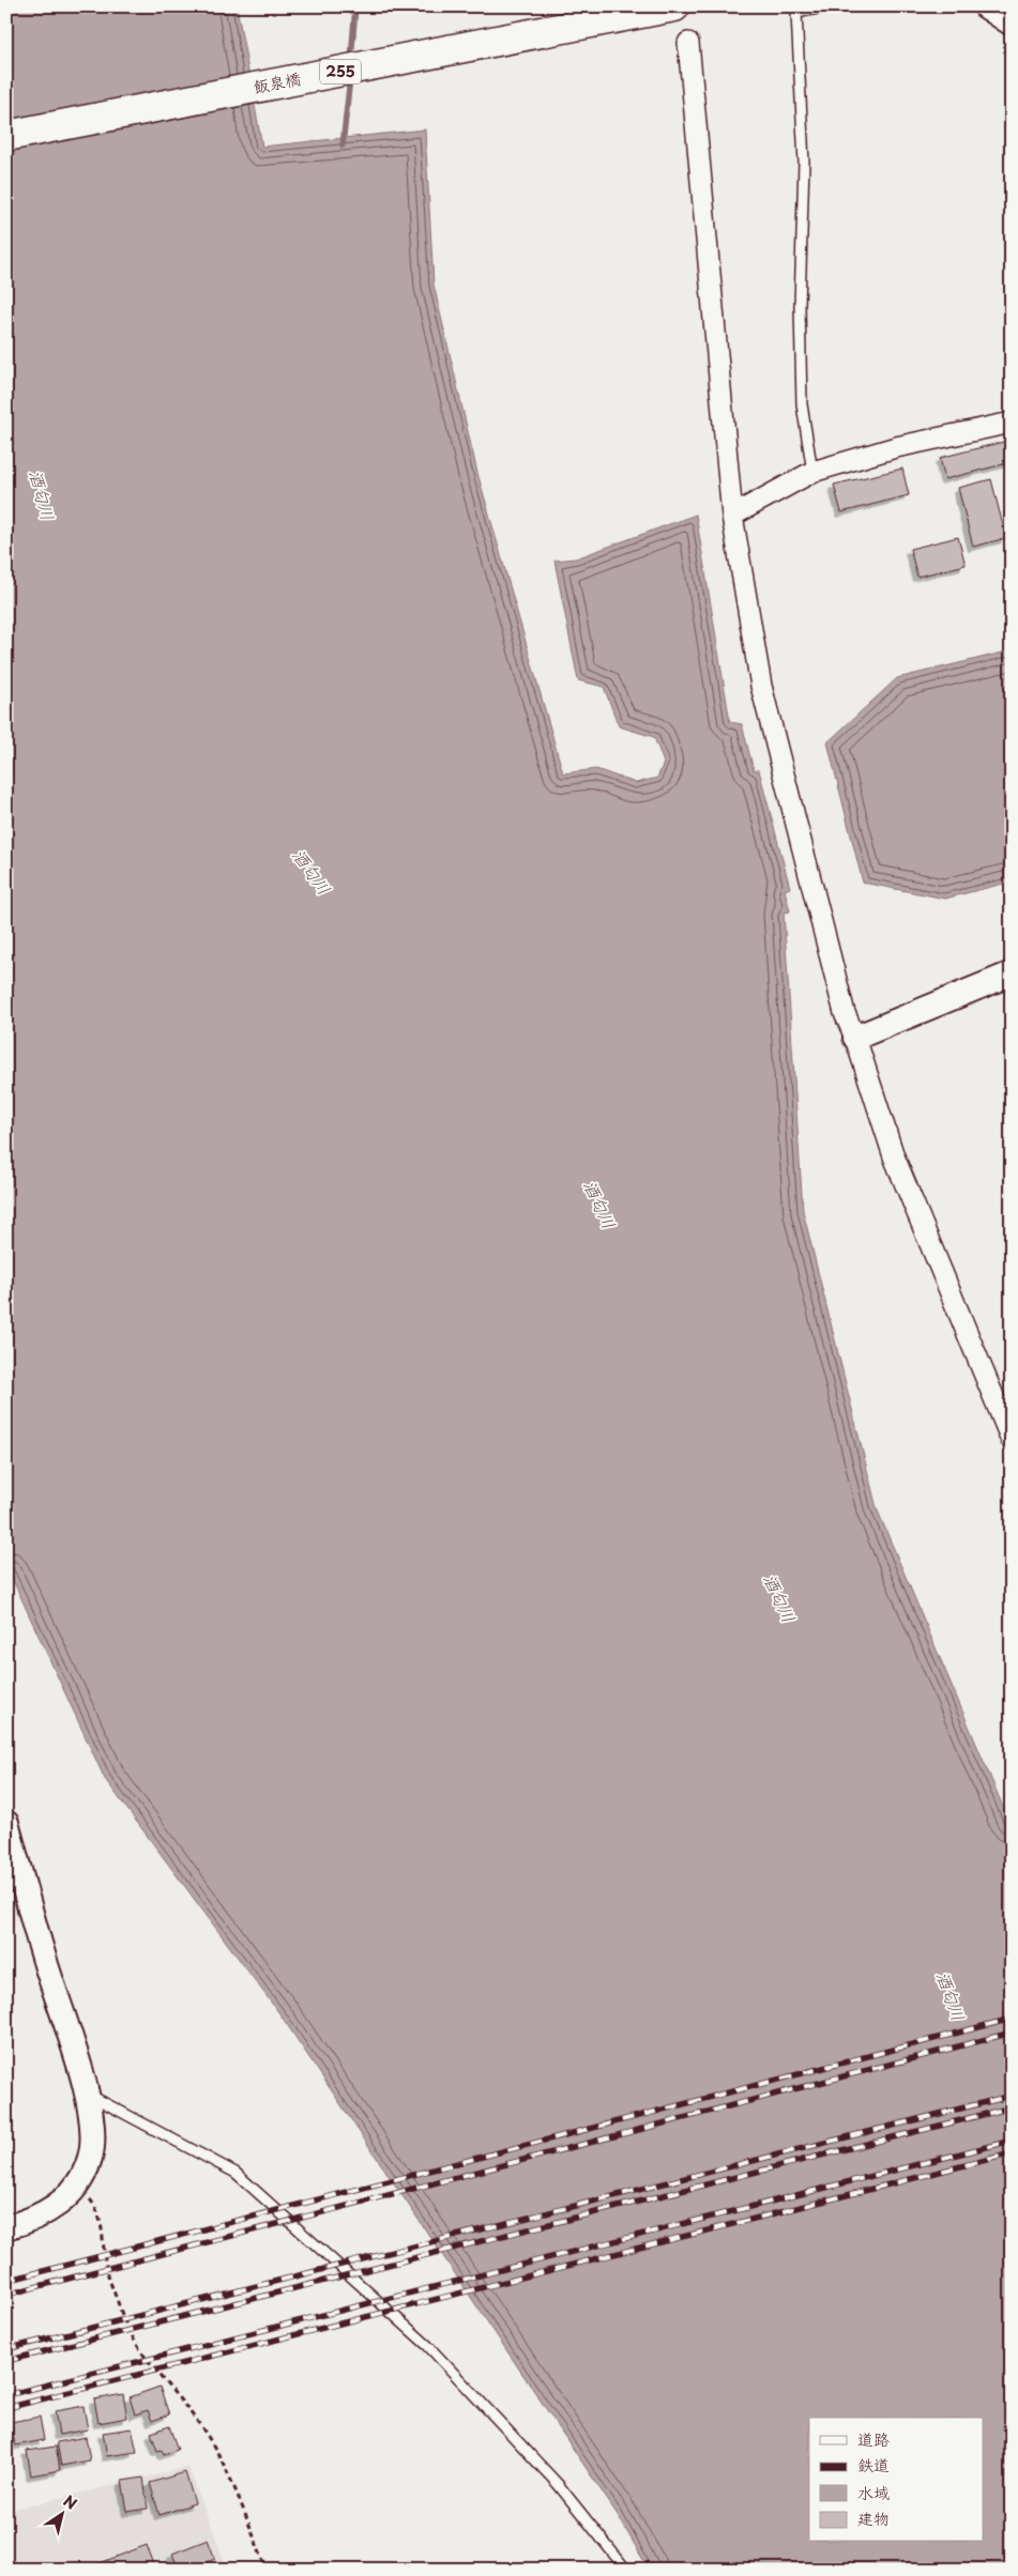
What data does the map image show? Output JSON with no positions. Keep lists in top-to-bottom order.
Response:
{
  "streets": {
    "highway": ["255", "飯泉橋"]
  },
  "water": ["酒匂川"],
  "legend": [
    "道路",
    "鉄道",
    "水域",
    "建物"
  ],
  "north": "top right"
}
